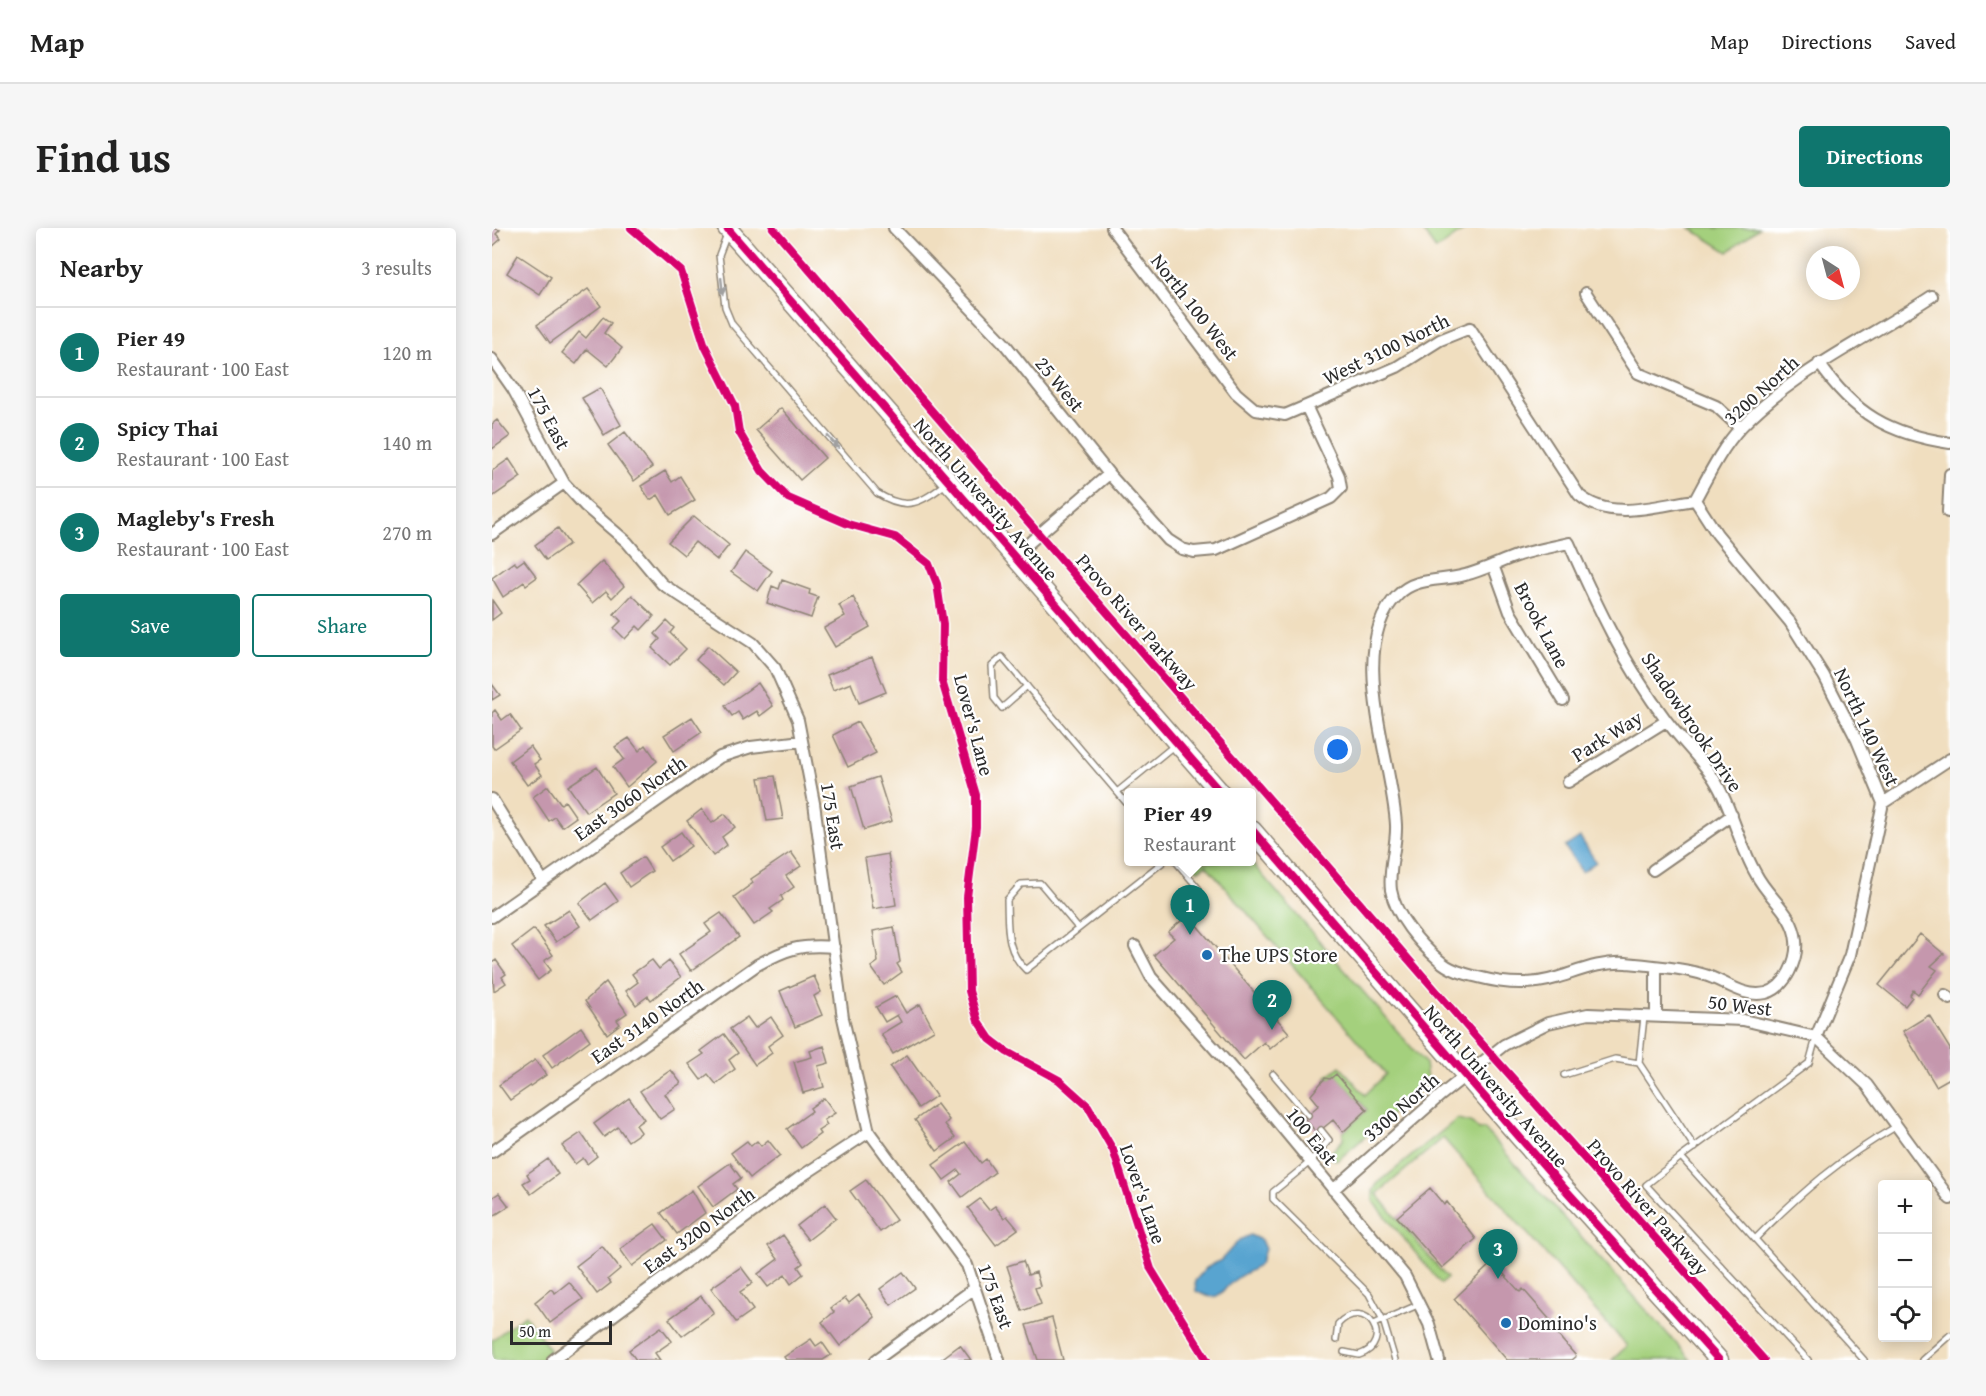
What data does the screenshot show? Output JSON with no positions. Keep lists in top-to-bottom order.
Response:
{
  "streets": {
    "highway": ["North University Avenue"],
    "street": [
      "North 100 West",
      "West 3100 North",
      "25 West",
      "3200 North",
      "175 East",
      "Brook Lane",
      "Shadowbrook Drive",
      "North 140 West",
      "Park Way",
      "East 3060 North",
      "50 West",
      "East 3140 North",
      "3300 North",
      "100 East",
      "East 3200 North"
    ],
    "cycle path": ["Provo River Parkway", "Lover's Lane"]
  },
  "crossings": [
    ["North 100 West", "West 3100 North"],
    ["West 3100 North", "25 West"],
    ["West 3100 North", "3200 North"],
    ["West 3100 North", "North 140 West"],
    ["3200 North", "North 140 West"],
    ["175 East", "East 3060 North"],
    ["175 East", "East 3140 North"],
    ["175 East", "East 3200 North"],
    ["North University Avenue", "50 West"],
    ["North University Avenue", "3300 North"],
    ["Brook Lane", "Shadowbrook Drive"],
    ["Shadowbrook Drive", "Park Way"],
    ["North 140 West", "50 West"],
    ["50 West", "3300 North"],
    ["3300 North", "100 East"]
  ],
  "places": ["The UPS Store", "Domino's"],
  "scale_bar": "50 m",
  "north": "bottom right",
  "page": {
    "header": "Map",
    "nav": ["Map", "Directions", "Saved"],
    "title": "Find us",
    "buttons": [
      "Directions",
      ["Save", "Share"]
    ],
    "heading": ["Nearby", "3 results"],
    "list": [
      {
        "mark": "1",
        "name": "Pier 49",
        "note": "Restaurant · 100 East",
        "value": "120 m"
      },
      {
        "mark": "2",
        "name": "Spicy Thai",
        "note": "Restaurant · 100 East",
        "value": "140 m"
      },
      {
        "mark": "3",
        "name": "Magleby's Fresh",
        "note": "Restaurant · 100 East",
        "value": "270 m"
      }
    ],
    "popup": ["Pier 49", "Restaurant"],
    "pins": ["1", "2", "3"],
    "map_buttons": ["+", "−"],
    "scale": "50 m"
  }
}
